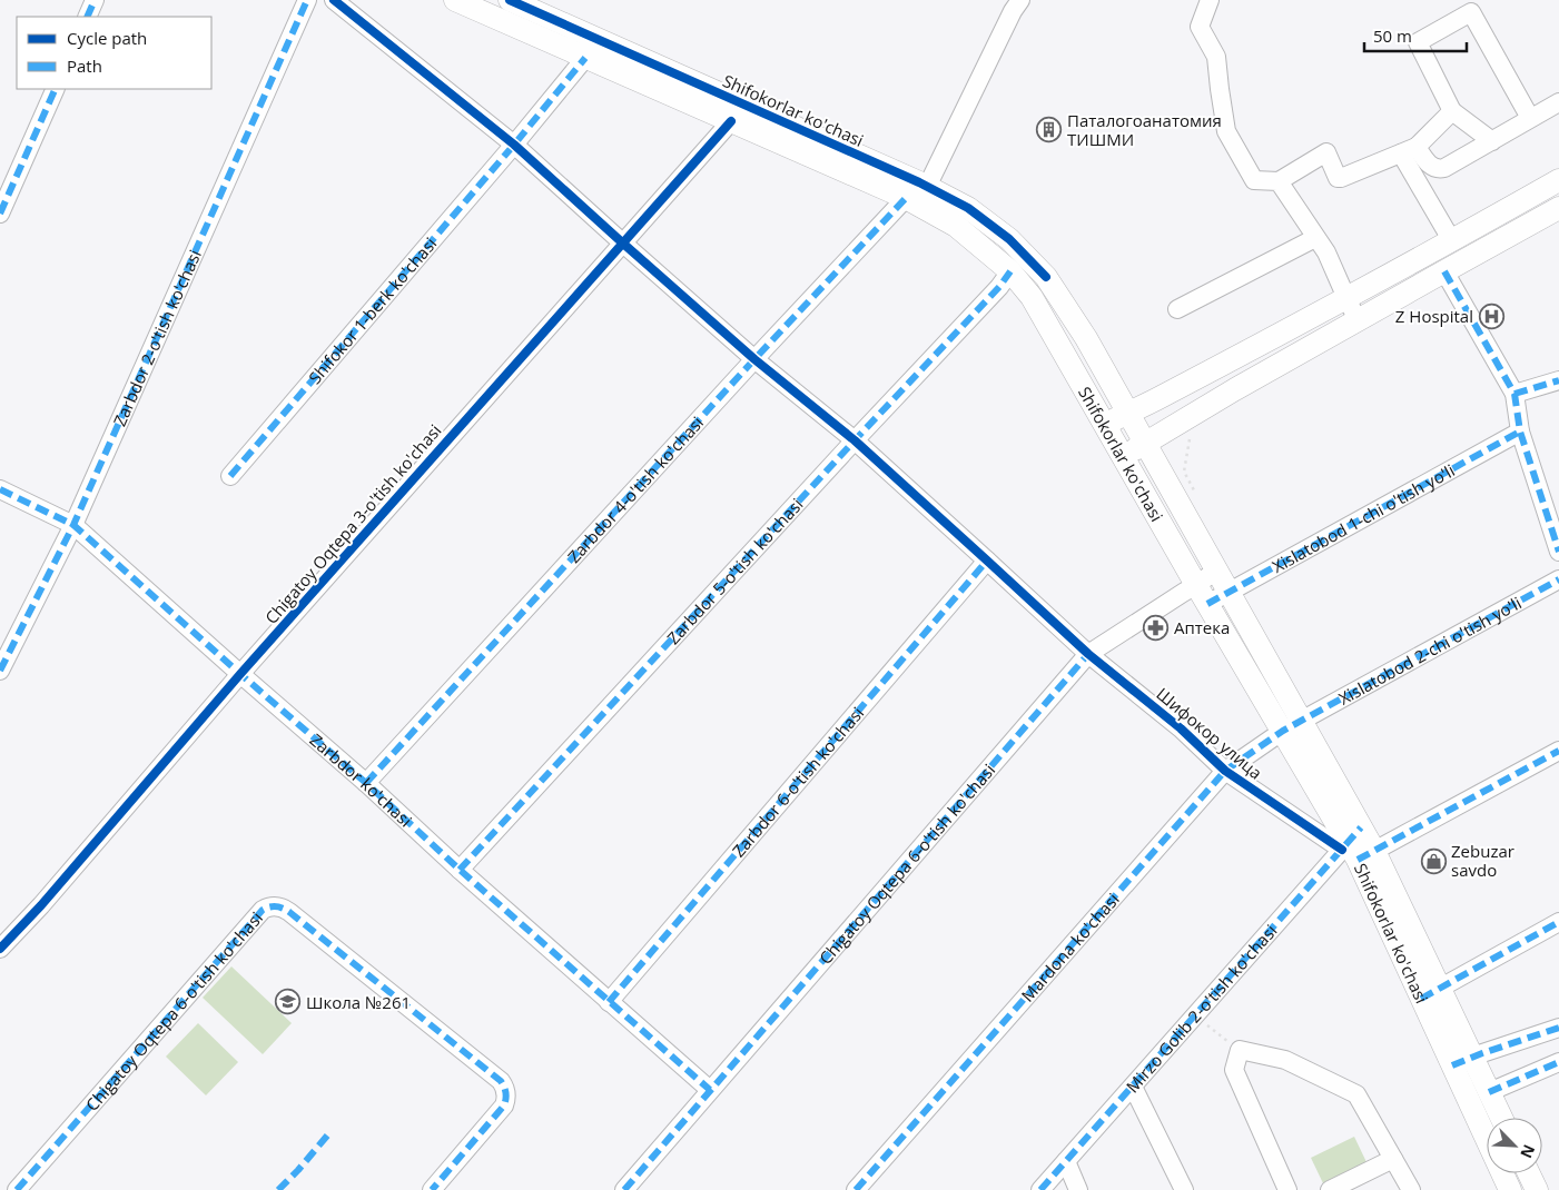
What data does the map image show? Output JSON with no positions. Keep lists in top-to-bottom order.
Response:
{
  "streets": {
    "main road": ["Shifokorlar ko'chasi"],
    "street": [
      "Shifokor 1-berk ko'chasi",
      "Zarbdor 2-o'tish ko'chasi",
      "Zarbdor 4-o'tish ko'chasi",
      "Xislatobod 1-chi o'tish yo'li",
      "Chigatoy Oqtepa 3-o'tish ko'chasi",
      "Zarbdor 5-o'tish ko'chasi",
      "Xislatobod 2-chi o'tish yo'li",
      "Шифокор улица",
      "Zarbdor ko'chasi",
      "Zarbdor 6-o'tish ko'chasi",
      "Chigatoy Oqtepa 6-o'tish ko'chasi",
      "Mardona ko'chasi",
      "Mirzo Golib 2-o'tish ko'chasi"
    ]
  },
  "crossings": [
    ["Shifokorlar ko'chasi", "Shifokor 1-berk ko'chasi"],
    ["Shifokorlar ko'chasi", "Zarbdor 4-o'tish ko'chasi"],
    ["Shifokorlar ko'chasi", "Xislatobod 1-chi o'tish yo'li"],
    ["Shifokorlar ko'chasi", "Chigatoy Oqtepa 3-o'tish ko'chasi"],
    ["Shifokorlar ko'chasi", "Zarbdor 5-o'tish ko'chasi"],
    ["Shifokorlar ko'chasi", "Xislatobod 2-chi o'tish yo'li"],
    ["Shifokorlar ko'chasi", "Шифокор улица"],
    ["Shifokorlar ko'chasi", "Chigatoy Oqtepa 6-o'tish ko'chasi"],
    ["Shifokorlar ko'chasi", "Mardona ko'chasi"],
    ["Shifokorlar ko'chasi", "Mirzo Golib 2-o'tish ko'chasi"],
    ["Shifokor 1-berk ko'chasi", "Шифокор улица"],
    ["Zarbdor 2-o'tish ko'chasi", "Zarbdor ko'chasi"],
    ["Zarbdor 4-o'tish ko'chasi", "Шифокор улица"],
    ["Zarbdor 4-o'tish ko'chasi", "Zarbdor ko'chasi"],
    ["Xislatobod 1-chi o'tish yo'li", "Chigatoy Oqtepa 6-o'tish ko'chasi"],
    ["Chigatoy Oqtepa 3-o'tish ko'chasi", "Шифокор улица"],
    ["Chigatoy Oqtepa 3-o'tish ko'chasi", "Zarbdor ko'chasi"],
    ["Zarbdor 5-o'tish ko'chasi", "Шифокор улица"],
    ["Zarbdor 5-o'tish ko'chasi", "Zarbdor ko'chasi"],
    ["Xislatobod 2-chi o'tish yo'li", "Mardona ko'chasi"],
    ["Шифокор улица", "Zarbdor 6-o'tish ko'chasi"],
    ["Шифокор улица", "Chigatoy Oqtepa 6-o'tish ko'chasi"],
    ["Шифокор улица", "Mardona ko'chasi"],
    ["Шифокор улица", "Mirzo Golib 2-o'tish ko'chasi"],
    ["Zarbdor ko'chasi", "Zarbdor 6-o'tish ko'chasi"],
    ["Zarbdor ko'chasi", "Chigatoy Oqtepa 6-o'tish ko'chasi"]
  ],
  "places": {
    "building": ["Паталогоанатомия ТИШМИ"],
    "hospital": ["Z Hospital"],
    "pharmacy": ["Аптека"],
    "shop": ["Zebuzar savdo"],
    "school or university": ["Школа №261"]
  },
  "legend": ["Cycle path", "Path"],
  "scale_bar": "50 m",
  "north": "bottom right"
}
